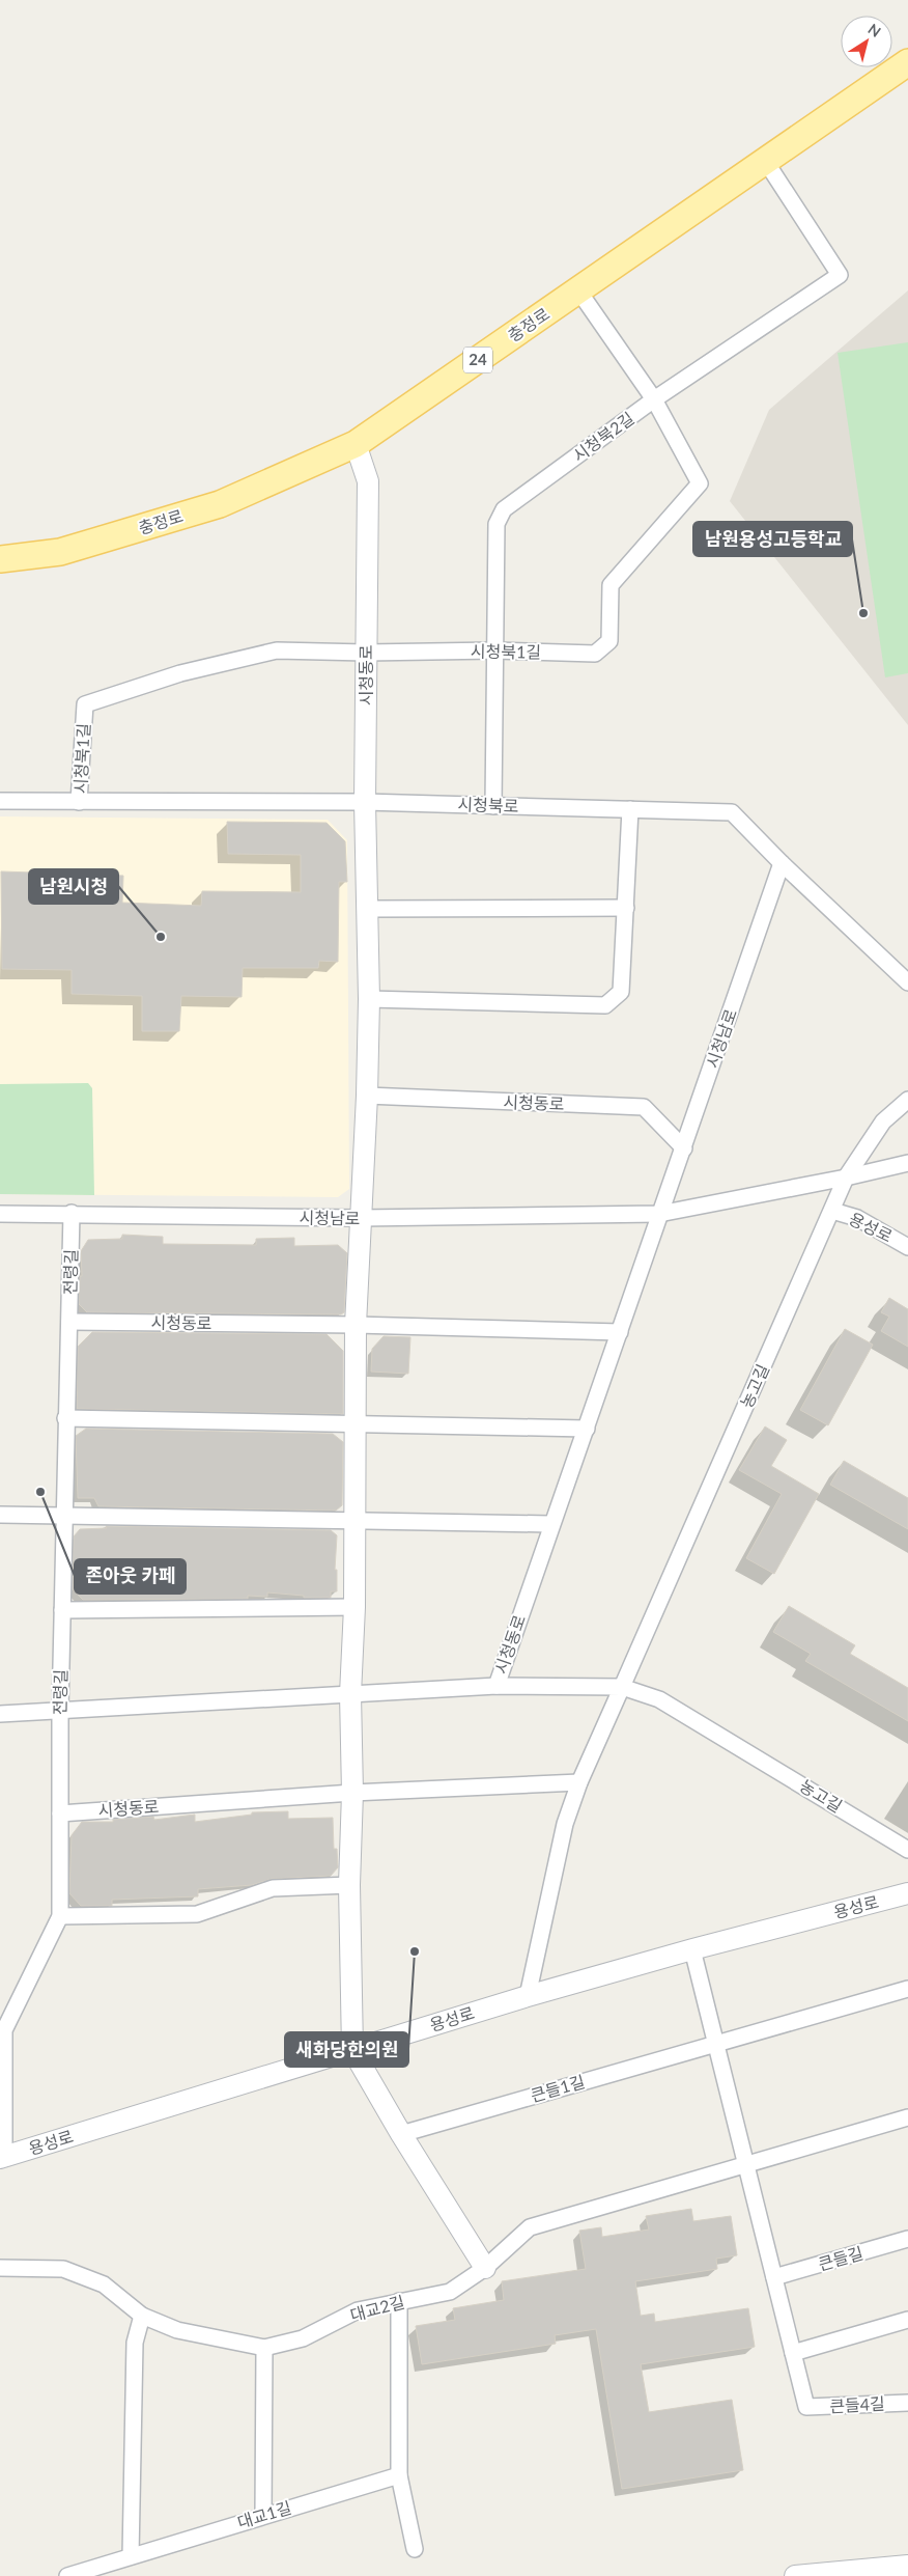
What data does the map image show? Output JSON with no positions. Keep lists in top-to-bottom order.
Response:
{
  "streets": {
    "main road": ["충정로", "24"],
    "street": [
      "시청북2길",
      "시청북1길",
      "시청동로",
      "시청북로",
      "시청남로",
      "용성로",
      "전령길",
      "농고길",
      "큰들1길",
      "큰들길",
      "대교2길",
      "큰들4길",
      "대교1길"
    ]
  },
  "crossings": [
    ["충정로", "시청북2길"],
    ["충정로", "시청북1길"],
    ["충정로", "시청동로"],
    ["시청북2길", "시청북1길"],
    ["시청북2길", "시청북로"],
    ["시청북1길", "시청동로"],
    ["시청북1길", "시청북로"],
    ["시청동로", "시청북로"],
    ["시청동로", "시청남로"],
    ["시청동로", "용성로"],
    ["시청동로", "전령길"],
    ["시청동로", "농고길"],
    ["시청북로", "시청남로"],
    ["시청남로", "전령길"],
    ["시청남로", "농고길"],
    ["용성로", "전령길"],
    ["용성로", "농고길"]
  ],
  "places": [
    "남원용성고등학교",
    "남원시청",
    "존아웃 카페",
    "새화당한의원"
  ],
  "north": "top right"
}
